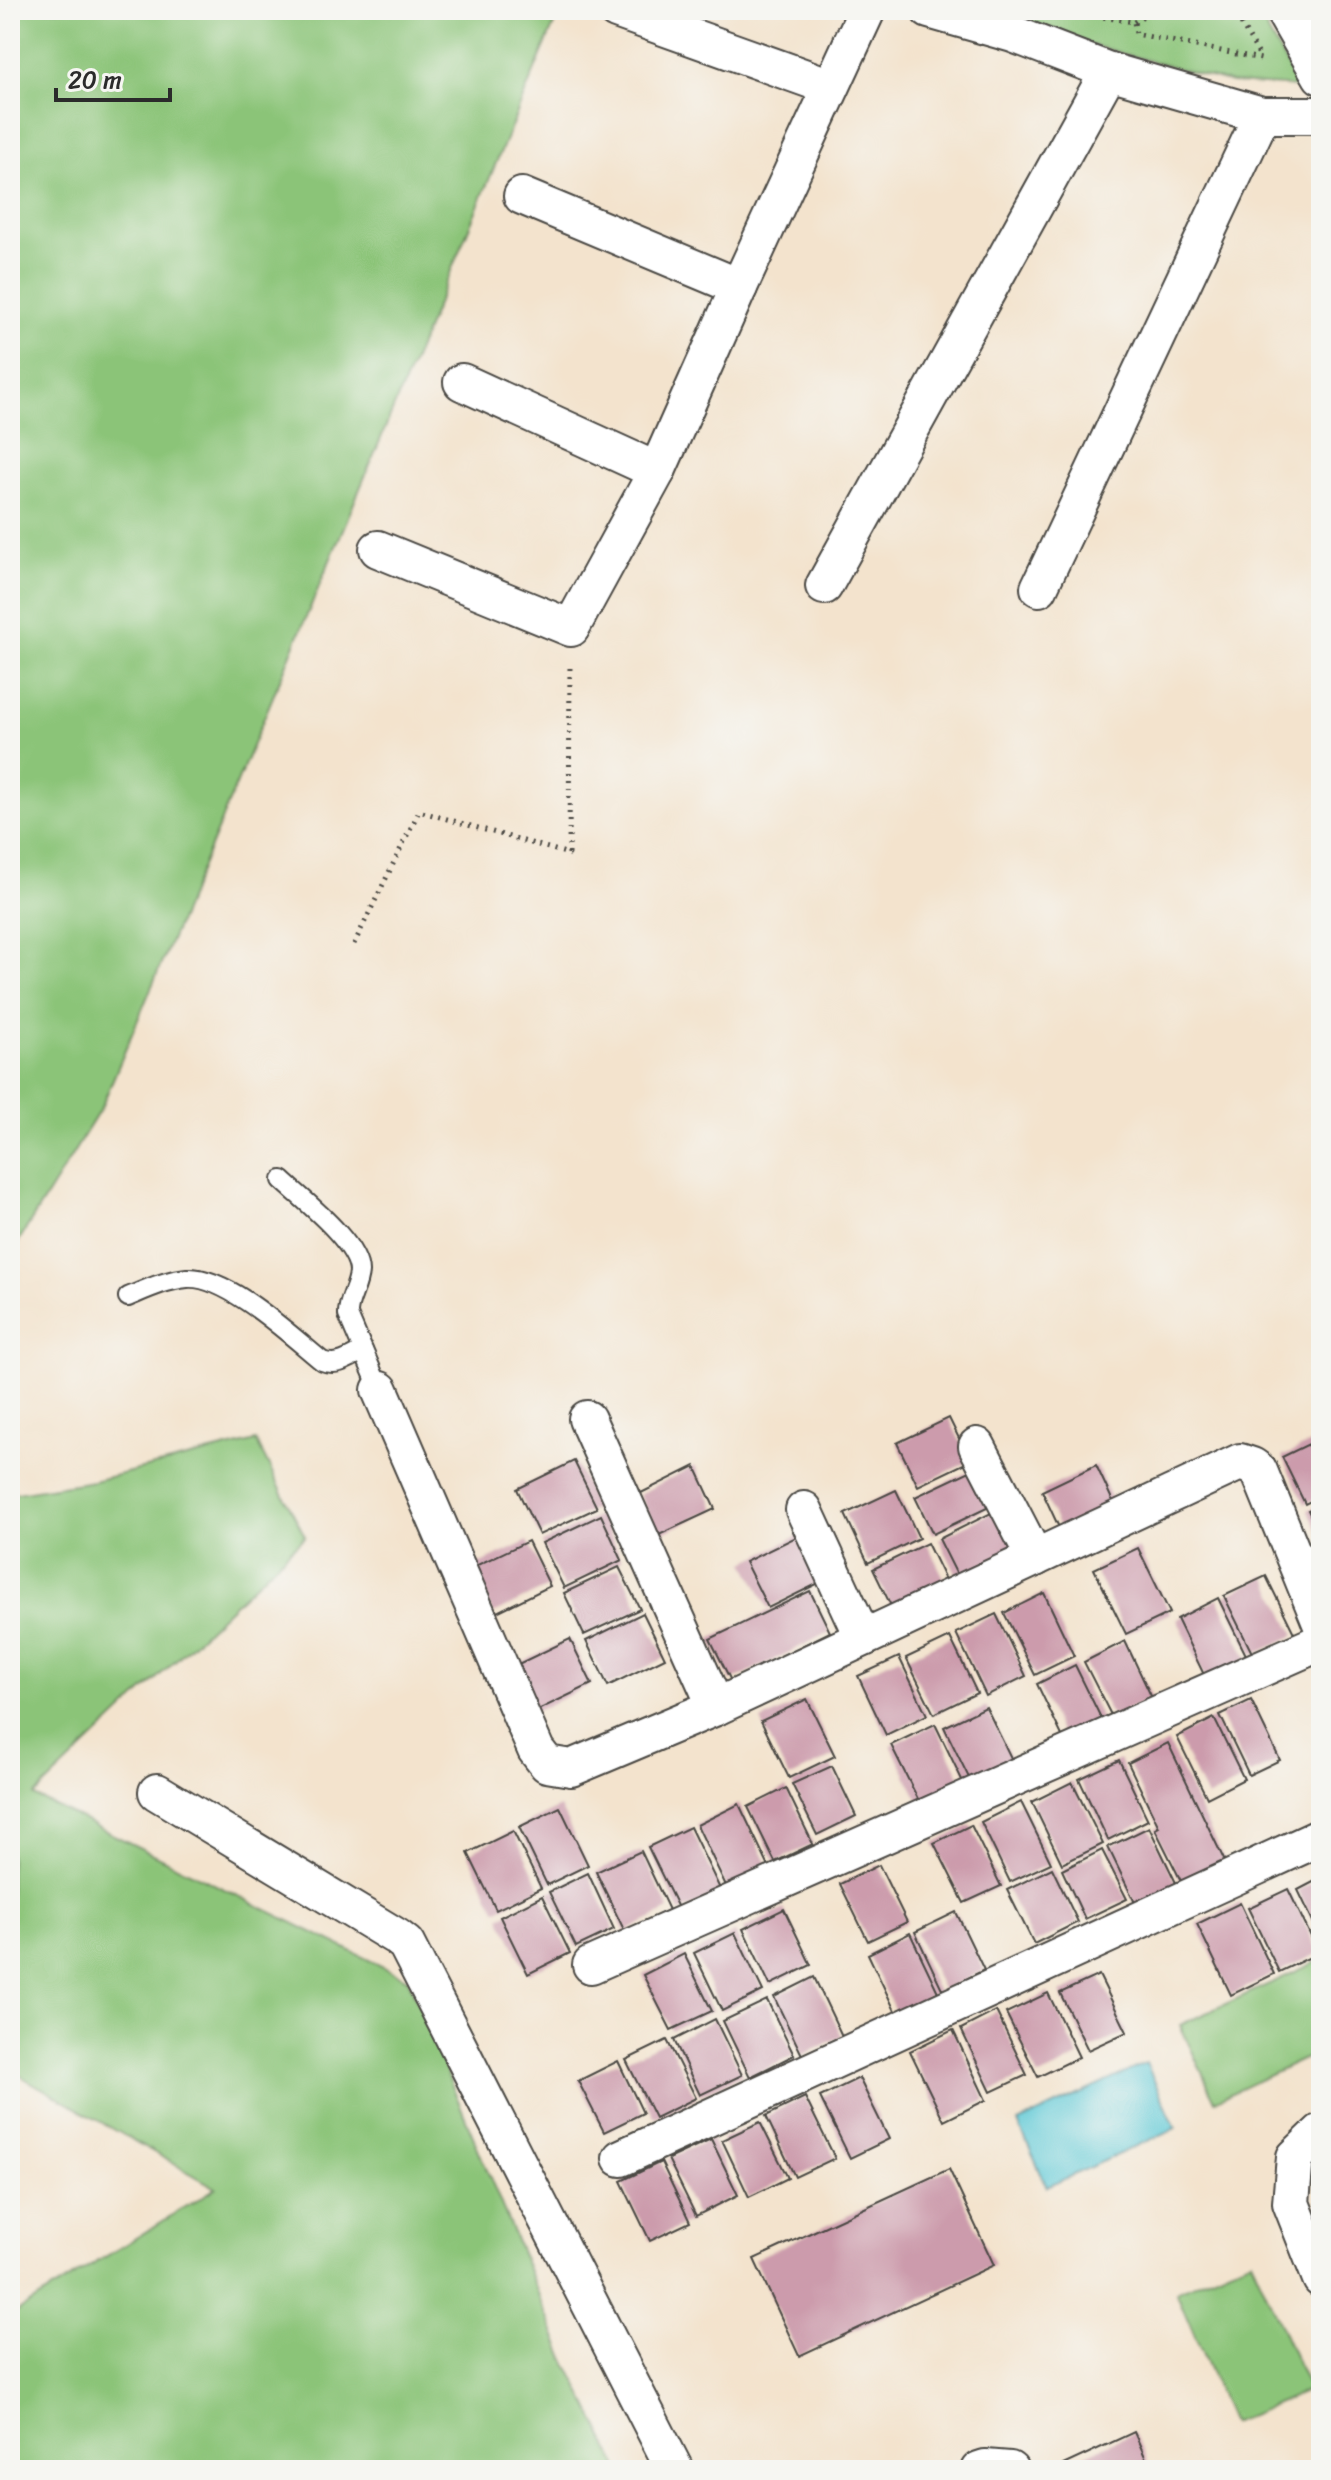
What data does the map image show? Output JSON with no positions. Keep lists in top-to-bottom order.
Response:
{
  "scale_bar": "20 m"
}
